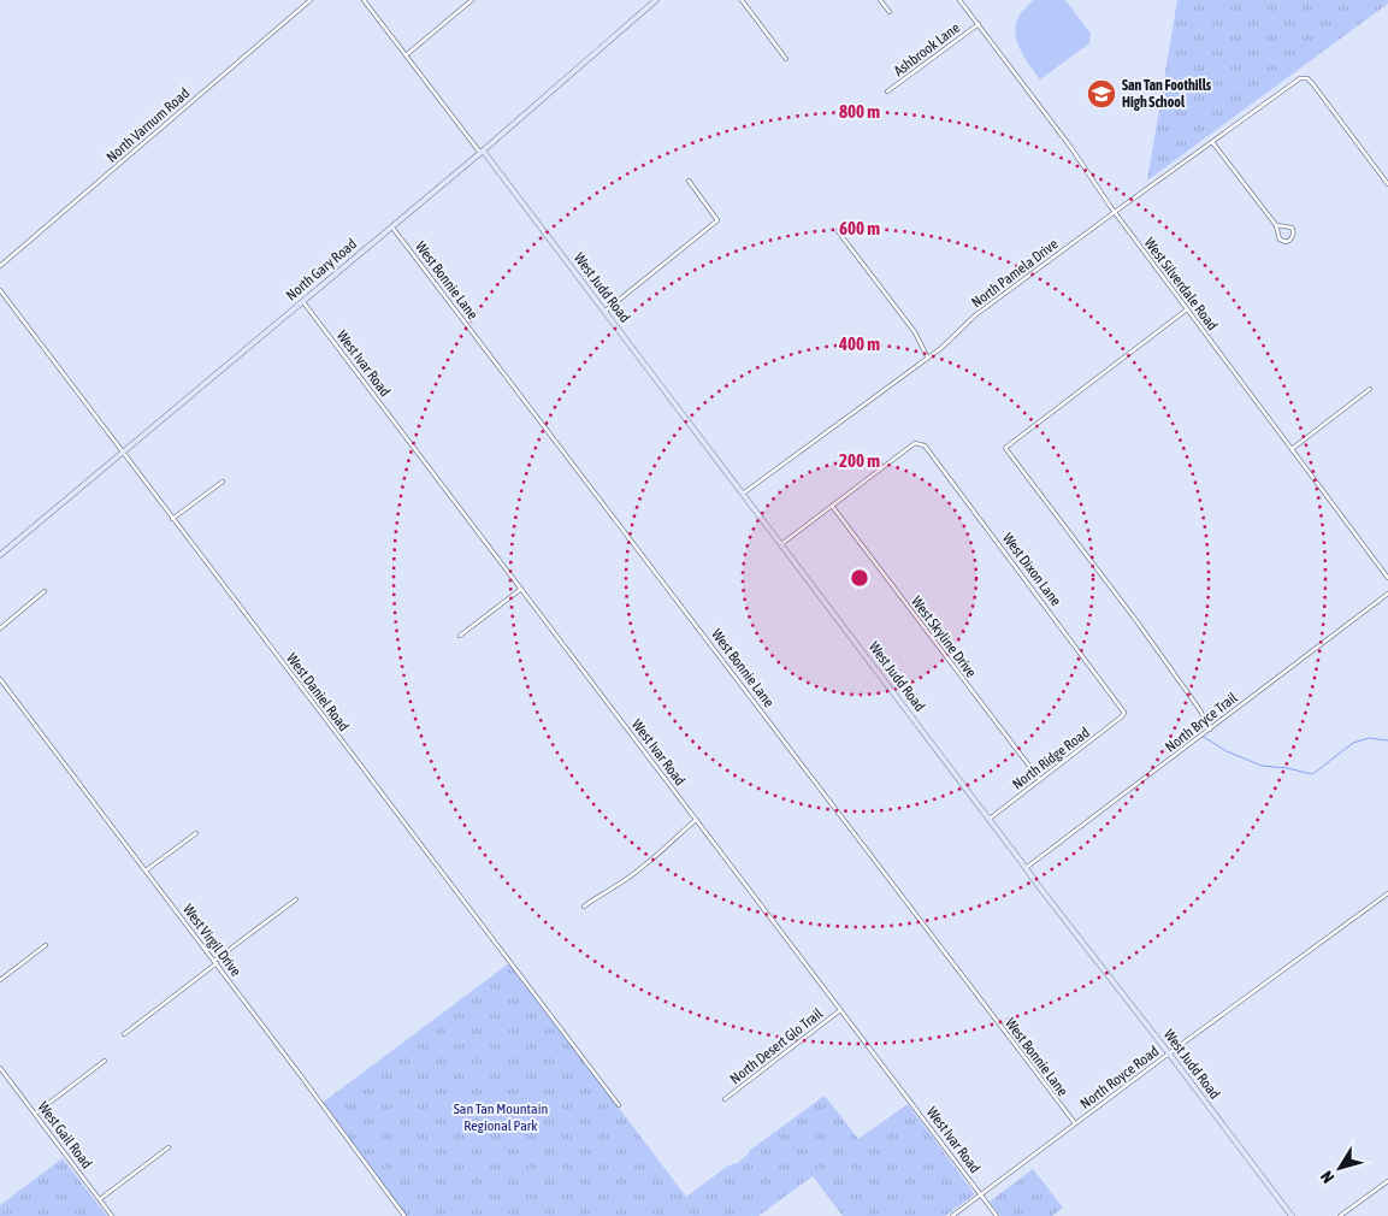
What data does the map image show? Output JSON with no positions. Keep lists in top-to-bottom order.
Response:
{
  "streets": {
    "street": [
      "Ashbrook Lane",
      "North Varnum Road",
      "North Gary Road",
      "North Pamela Drive",
      "West Bonnie Lane",
      "West Silverdale Road",
      "West Judd Road",
      "West Ivar Road",
      "West Dixon Lane",
      "West Skyline Drive",
      "West Daniel Road",
      "North Bryce Trail",
      "North Ridge Road",
      "West Virgil Drive",
      "North Desert Glo Trail",
      "North Royce Road",
      "West Gail Road"
    ]
  },
  "crossings": [
    ["Ashbrook Lane", "West Silverdale Road"],
    ["North Gary Road", "West Bonnie Lane"],
    ["North Gary Road", "West Judd Road"],
    ["North Gary Road", "West Ivar Road"],
    ["North Gary Road", "West Daniel Road"],
    ["North Pamela Drive", "West Silverdale Road"],
    ["North Pamela Drive", "West Judd Road"],
    ["West Bonnie Lane", "North Royce Road"],
    ["West Judd Road", "North Bryce Trail"],
    ["West Judd Road", "North Ridge Road"],
    ["West Judd Road", "North Royce Road"],
    ["West Ivar Road", "North Desert Glo Trail"],
    ["West Ivar Road", "North Royce Road"],
    ["West Dixon Lane", "West Skyline Drive"],
    ["West Dixon Lane", "North Ridge Road"],
    ["West Skyline Drive", "North Ridge Road"]
  ],
  "parks": ["San Tan Mountain Regional Park"],
  "places": {
    "school or university": ["San Tan Foothills High School"]
  },
  "north": "bottom left",
  "rings": [
    "800 m",
    "600 m",
    "400 m",
    "200 m"
  ]
}
